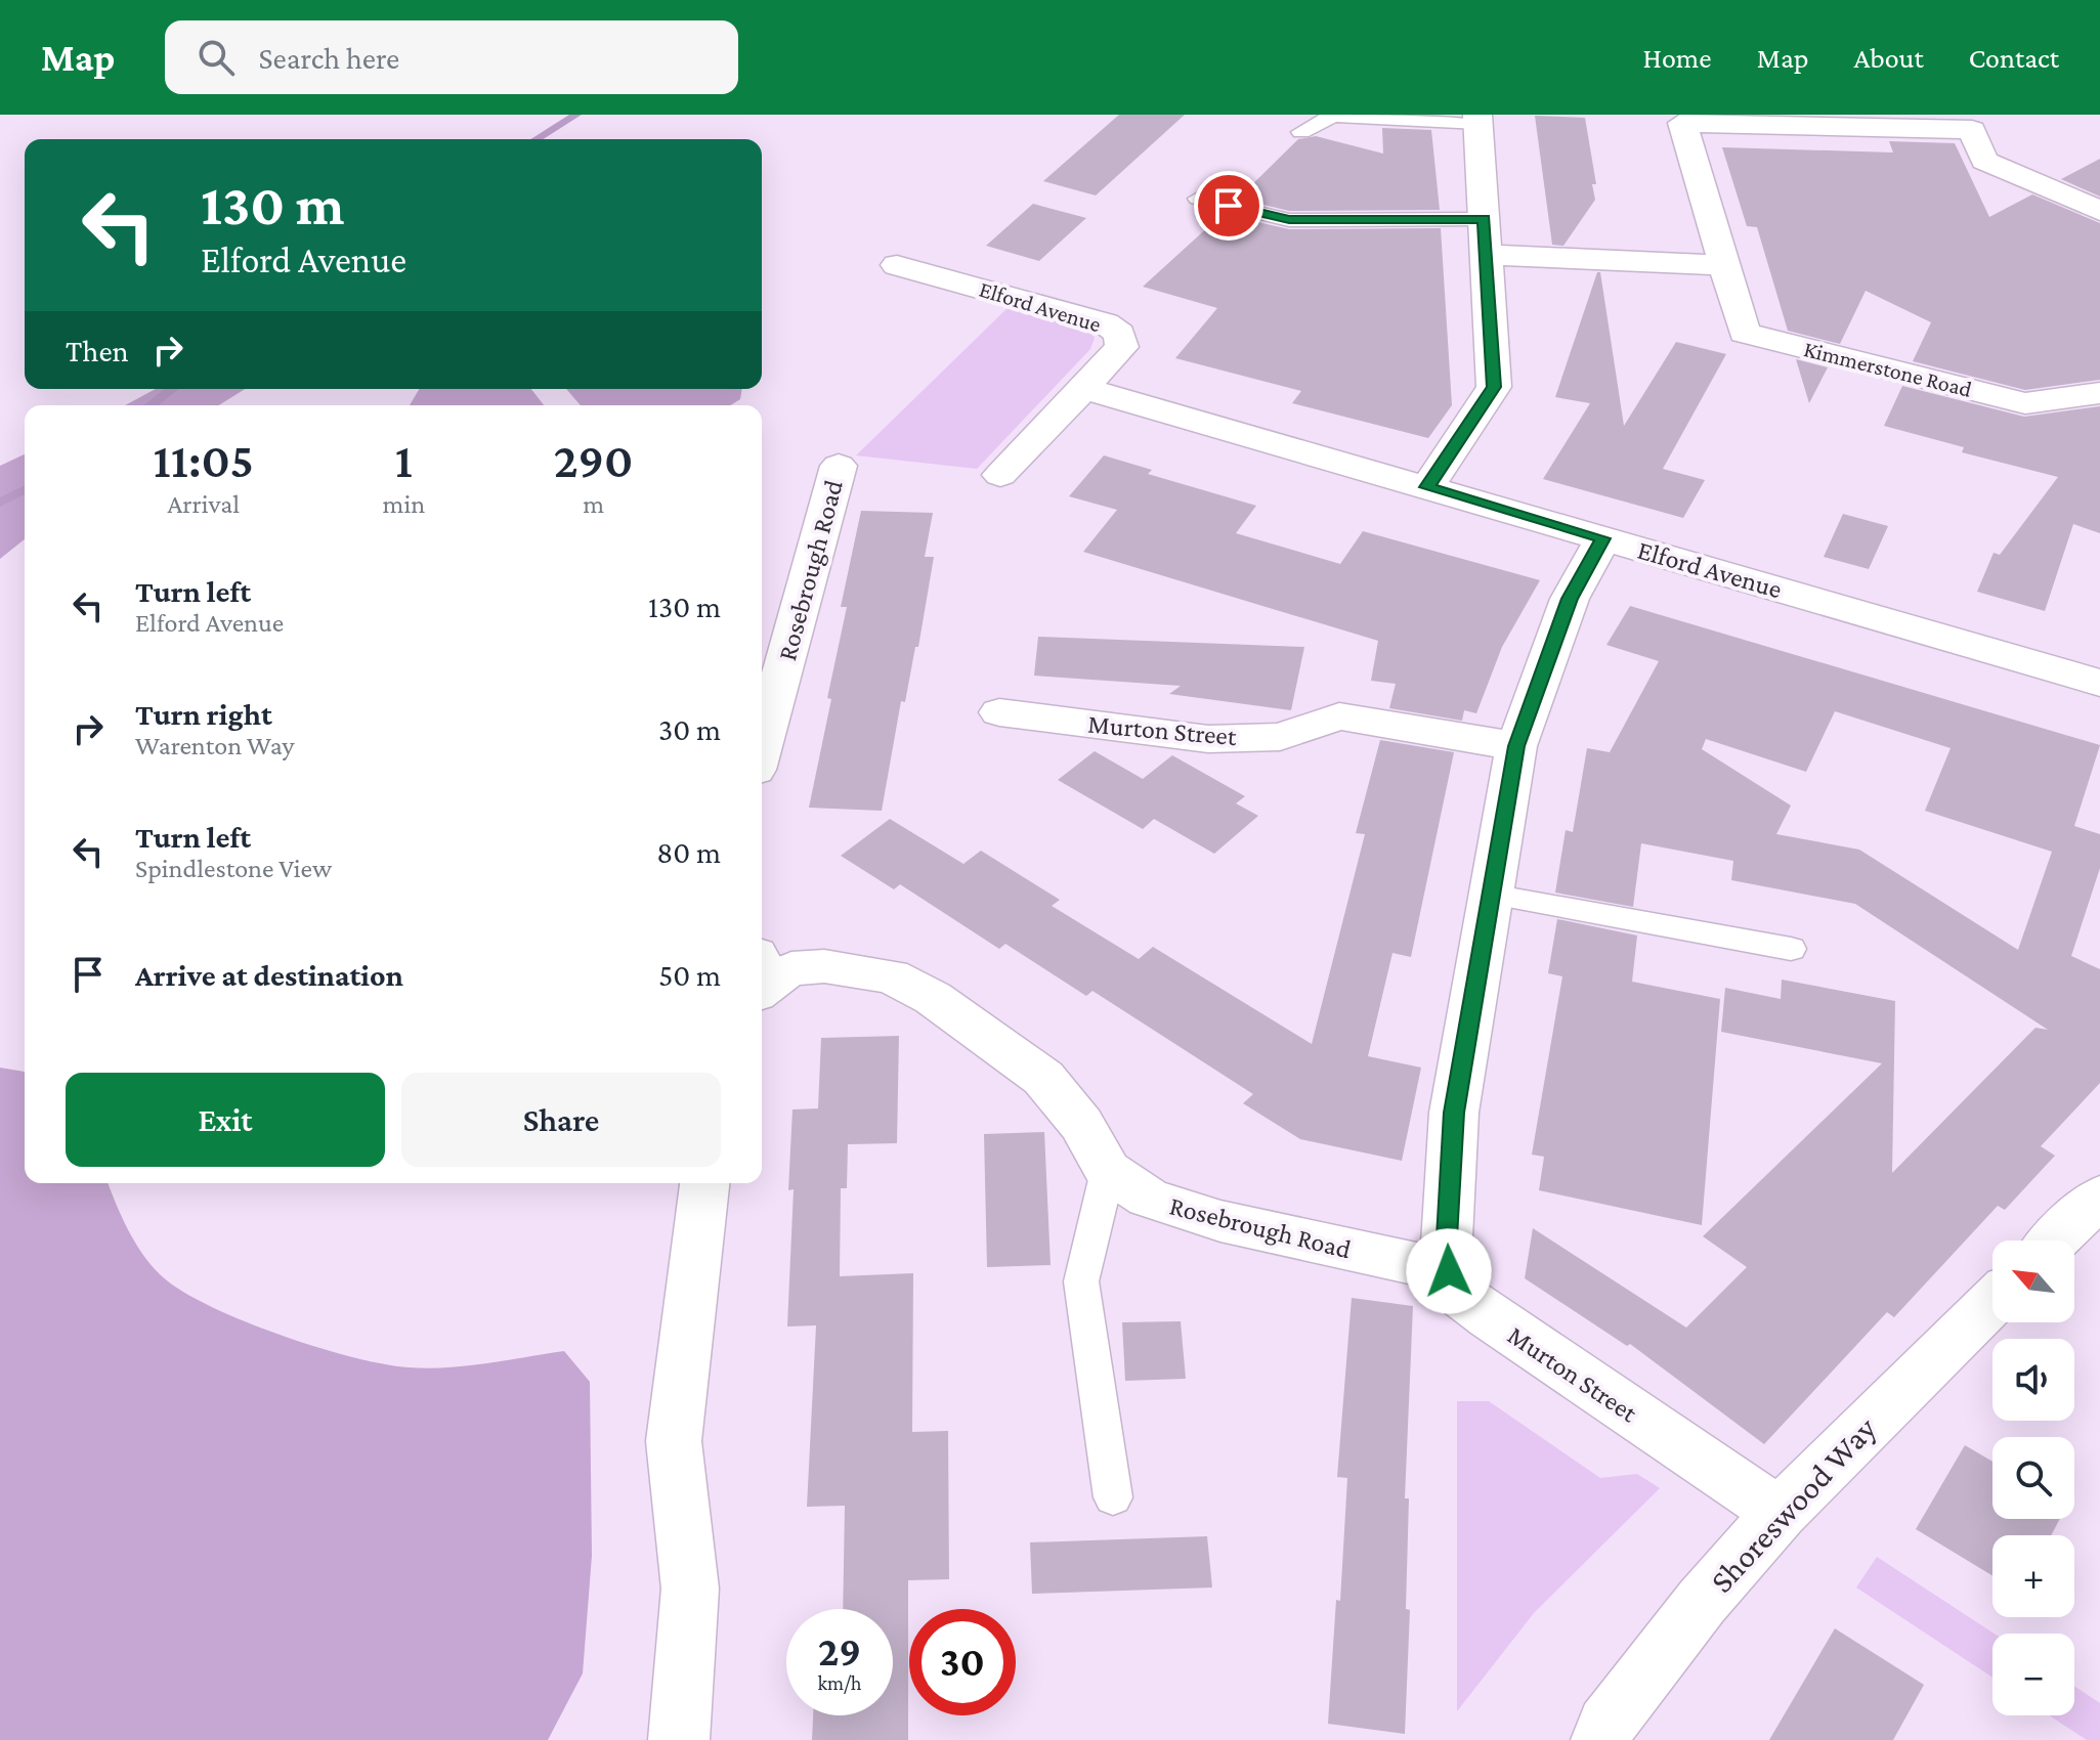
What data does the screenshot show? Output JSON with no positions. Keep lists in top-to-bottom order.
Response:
{
  "streets": {
    "street": [
      "Elford Avenue",
      "Kimmerstone Road",
      "Rosebrough Road",
      "Murton Street",
      "Shoreswood Way"
    ]
  },
  "crossings": [
    ["Rosebrough Road", "Murton Street"],
    ["Murton Street", "Shoreswood Way"]
  ],
  "north": "top left",
  "page": {
    "header": "Map",
    "search": "Search here",
    "nav": [
      "Home",
      "Map",
      "About",
      "Contact"
    ],
    "turn": ["130 m", "Elford Avenue"],
    "then": "Then",
    "eta": [
      "11:05",
      "Arrival",
      "1",
      "min",
      "290",
      "m"
    ],
    "list": [
      {
        "name": "Turn left",
        "note": "Elford Avenue",
        "value": "130 m"
      },
      {
        "name": "Turn right",
        "note": "Warenton Way",
        "value": "30 m"
      },
      {
        "name": "Turn left",
        "note": "Spindlestone View",
        "value": "80 m"
      },
      {
        "name": "Arrive at destination",
        "value": "50 m"
      }
    ],
    "buttons": ["Exit", "Share"],
    "map_buttons": ["+", "−"],
    "speed": "29 km/h",
    "limit": "30"
  }
}
